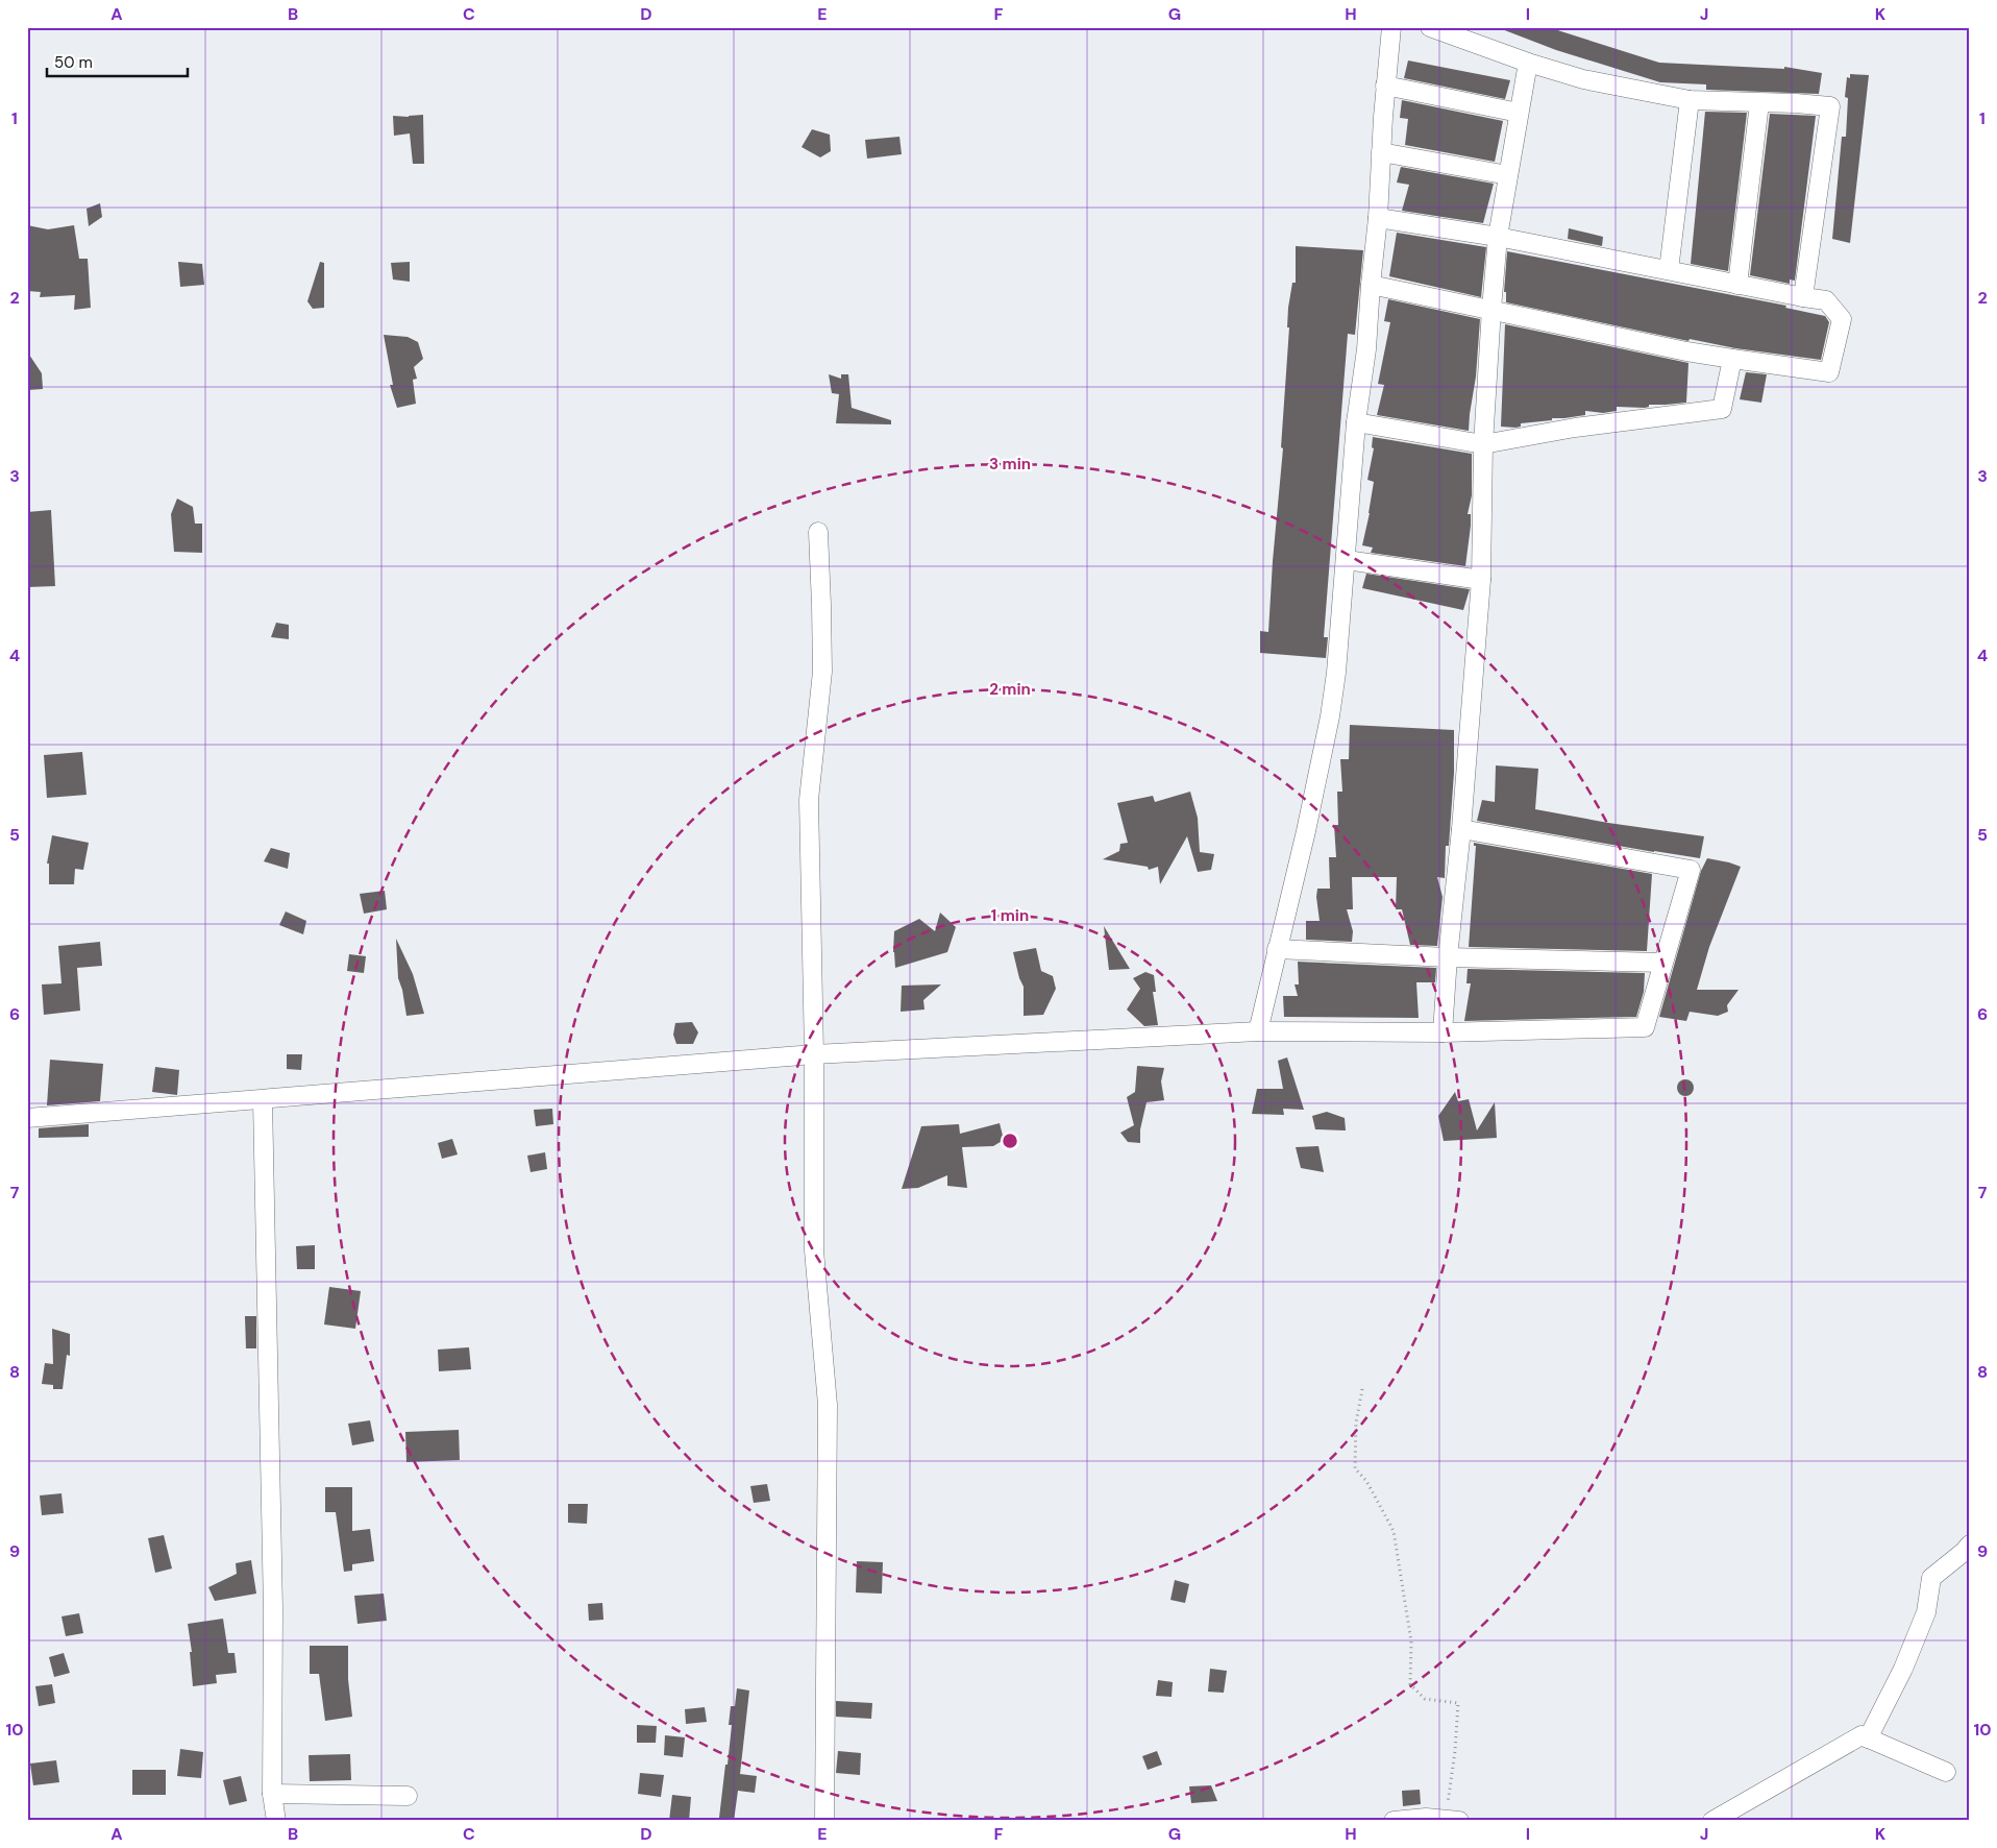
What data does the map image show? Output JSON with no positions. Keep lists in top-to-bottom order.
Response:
{
  "scale_bar": "50 m",
  "grid": {
    "columns": [
      "A",
      "B",
      "C",
      "D",
      "E",
      "F",
      "G",
      "H",
      "I",
      "J",
      "K"
    ],
    "rows": [
      "1",
      "2",
      "3",
      "4",
      "5",
      "6",
      "7",
      "8",
      "9",
      "10"
    ]
  },
  "rings": ["3 min", "2 min", "1 min"]
}
